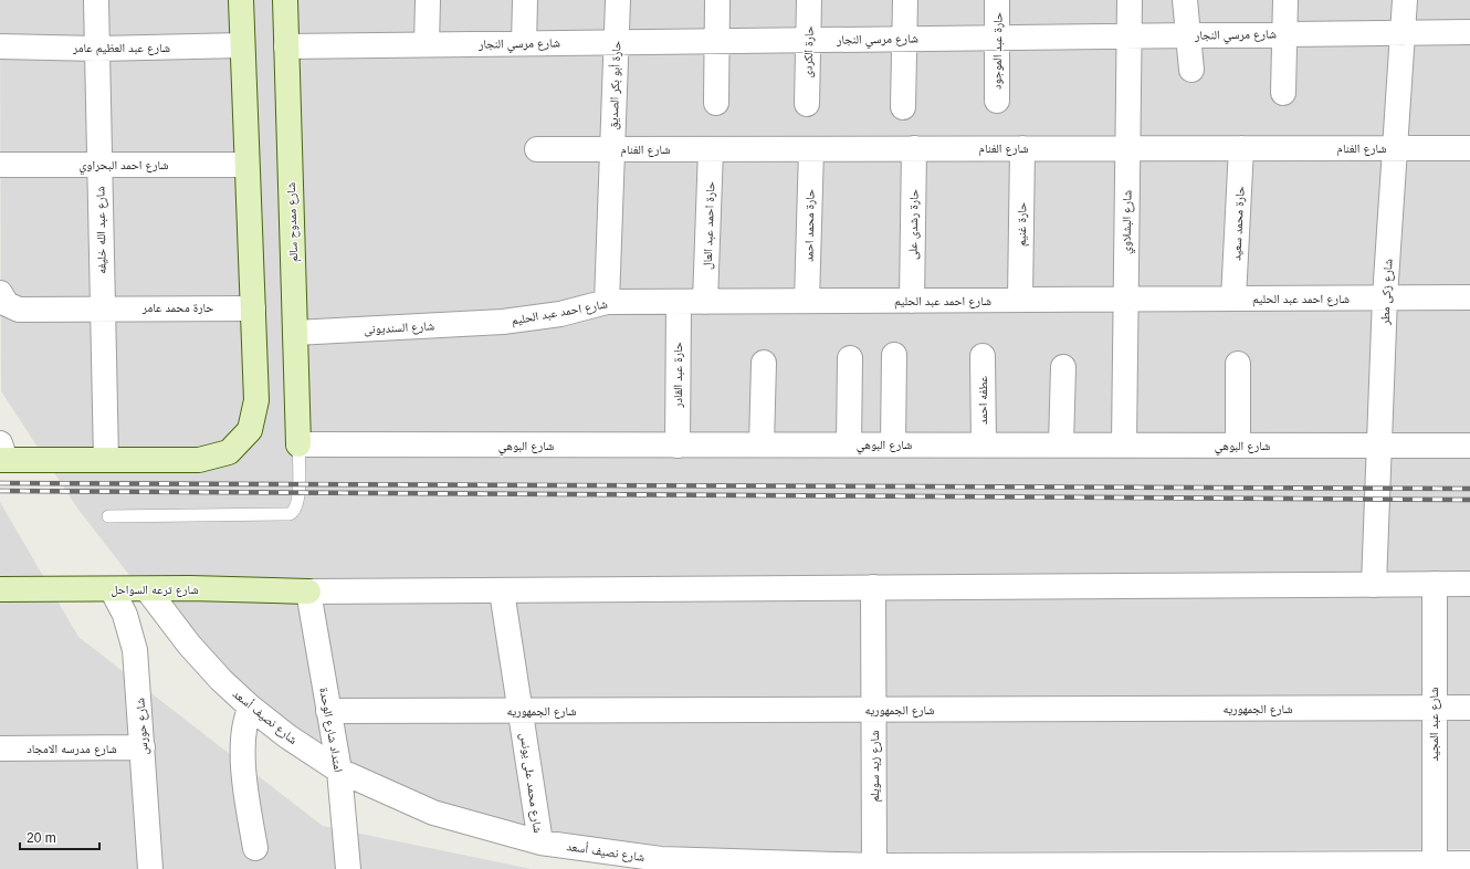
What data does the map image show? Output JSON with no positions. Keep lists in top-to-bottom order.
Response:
{
  "streets": {
    "main road": ["شارع ممدوح سالم", "شارع ترعه السواحل"],
    "street": [
      "شارع مرسي النجار",
      "شارع عبد العظيم عامر",
      "حارة عبد الموجود",
      "حارة الكردى",
      "حارة أبو بكر الصديق",
      "شارع الغنام",
      "شارع احمد البحراوي",
      "شارع البشلاوي",
      "حارة محمد سعيد",
      "حارة رشدى على",
      "حارة غنيم",
      "حارة احمد عبد العال",
      "حارة محمد احمد",
      "شارع عبد الله خليفه",
      "شارع زكى مطر",
      "شارع احمد عبد الحليم",
      "حارة محمد عامر",
      "شارع السنديونى",
      "حارة عبد القادر",
      "عطفه احمد",
      "شارع البوهي",
      "شارع الجمهوريه",
      "شارع نصيف أسعد",
      "شارع عبد المجيد",
      "شارع حورس",
      "امتداد شارع الوحدة",
      "شارع مدرسه الامجاد",
      "شارع زيد سويلم",
      "شارع محمد على يونس"
    ]
  },
  "crossings": [
    ["شارع مرسي النجار", "حارة عبد الموجود"],
    ["شارع مرسي النجار", "حارة الكردى"],
    ["شارع مرسي النجار", "حارة أبو بكر الصديق"],
    ["شارع مرسي النجار", "شارع ممدوح سالم"],
    ["شارع مرسي النجار", "شارع البشلاوي"],
    ["شارع مرسي النجار", "شارع زكى مطر"],
    ["شارع عبد العظيم عامر", "شارع عبد الله خليفه"],
    ["حارة أبو بكر الصديق", "شارع الغنام"],
    ["حارة أبو بكر الصديق", "شارع احمد عبد الحليم"],
    ["شارع الغنام", "شارع البشلاوي"],
    ["شارع الغنام", "حارة محمد سعيد"],
    ["شارع الغنام", "حارة رشدى على"],
    ["شارع الغنام", "حارة غنيم"],
    ["شارع الغنام", "حارة احمد عبد العال"],
    ["شارع الغنام", "حارة محمد احمد"],
    ["شارع الغنام", "شارع زكى مطر"],
    ["شارع احمد البحراوي", "شارع عبد الله خليفه"],
    ["شارع ممدوح سالم", "شارع السنديونى"],
    ["شارع ممدوح سالم", "شارع البوهي"],
    ["شارع البشلاوي", "شارع احمد عبد الحليم"],
    ["شارع البشلاوي", "شارع البوهي"],
    ["حارة محمد سعيد", "شارع احمد عبد الحليم"],
    ["حارة رشدى على", "شارع احمد عبد الحليم"],
    ["حارة غنيم", "شارع احمد عبد الحليم"],
    ["حارة احمد عبد العال", "شارع احمد عبد الحليم"],
    ["حارة محمد احمد", "شارع احمد عبد الحليم"],
    ["شارع عبد الله خليفه", "حارة محمد عامر"],
    ["شارع زكى مطر", "شارع احمد عبد الحليم"],
    ["شارع زكى مطر", "شارع البوهي"],
    ["شارع احمد عبد الحليم", "شارع السنديونى"],
    ["شارع احمد عبد الحليم", "حارة عبد القادر"],
    ["حارة عبد القادر", "شارع البوهي"],
    ["عطفه احمد", "شارع البوهي"],
    ["شارع ترعه السواحل", "شارع نصيف أسعد"],
    ["شارع ترعه السواحل", "شارع حورس"],
    ["شارع ترعه السواحل", "امتداد شارع الوحدة"],
    ["شارع الجمهوريه", "شارع عبد المجيد"],
    ["شارع الجمهوريه", "امتداد شارع الوحدة"],
    ["شارع الجمهوريه", "شارع زيد سويلم"],
    ["شارع الجمهوريه", "شارع محمد على يونس"],
    ["شارع نصيف أسعد", "شارع عبد المجيد"],
    ["شارع نصيف أسعد", "امتداد شارع الوحدة"],
    ["شارع نصيف أسعد", "شارع زيد سويلم"],
    ["شارع نصيف أسعد", "شارع محمد على يونس"],
    ["شارع حورس", "شارع مدرسه الامجاد"]
  ],
  "scale_bar": "20 m"
}
